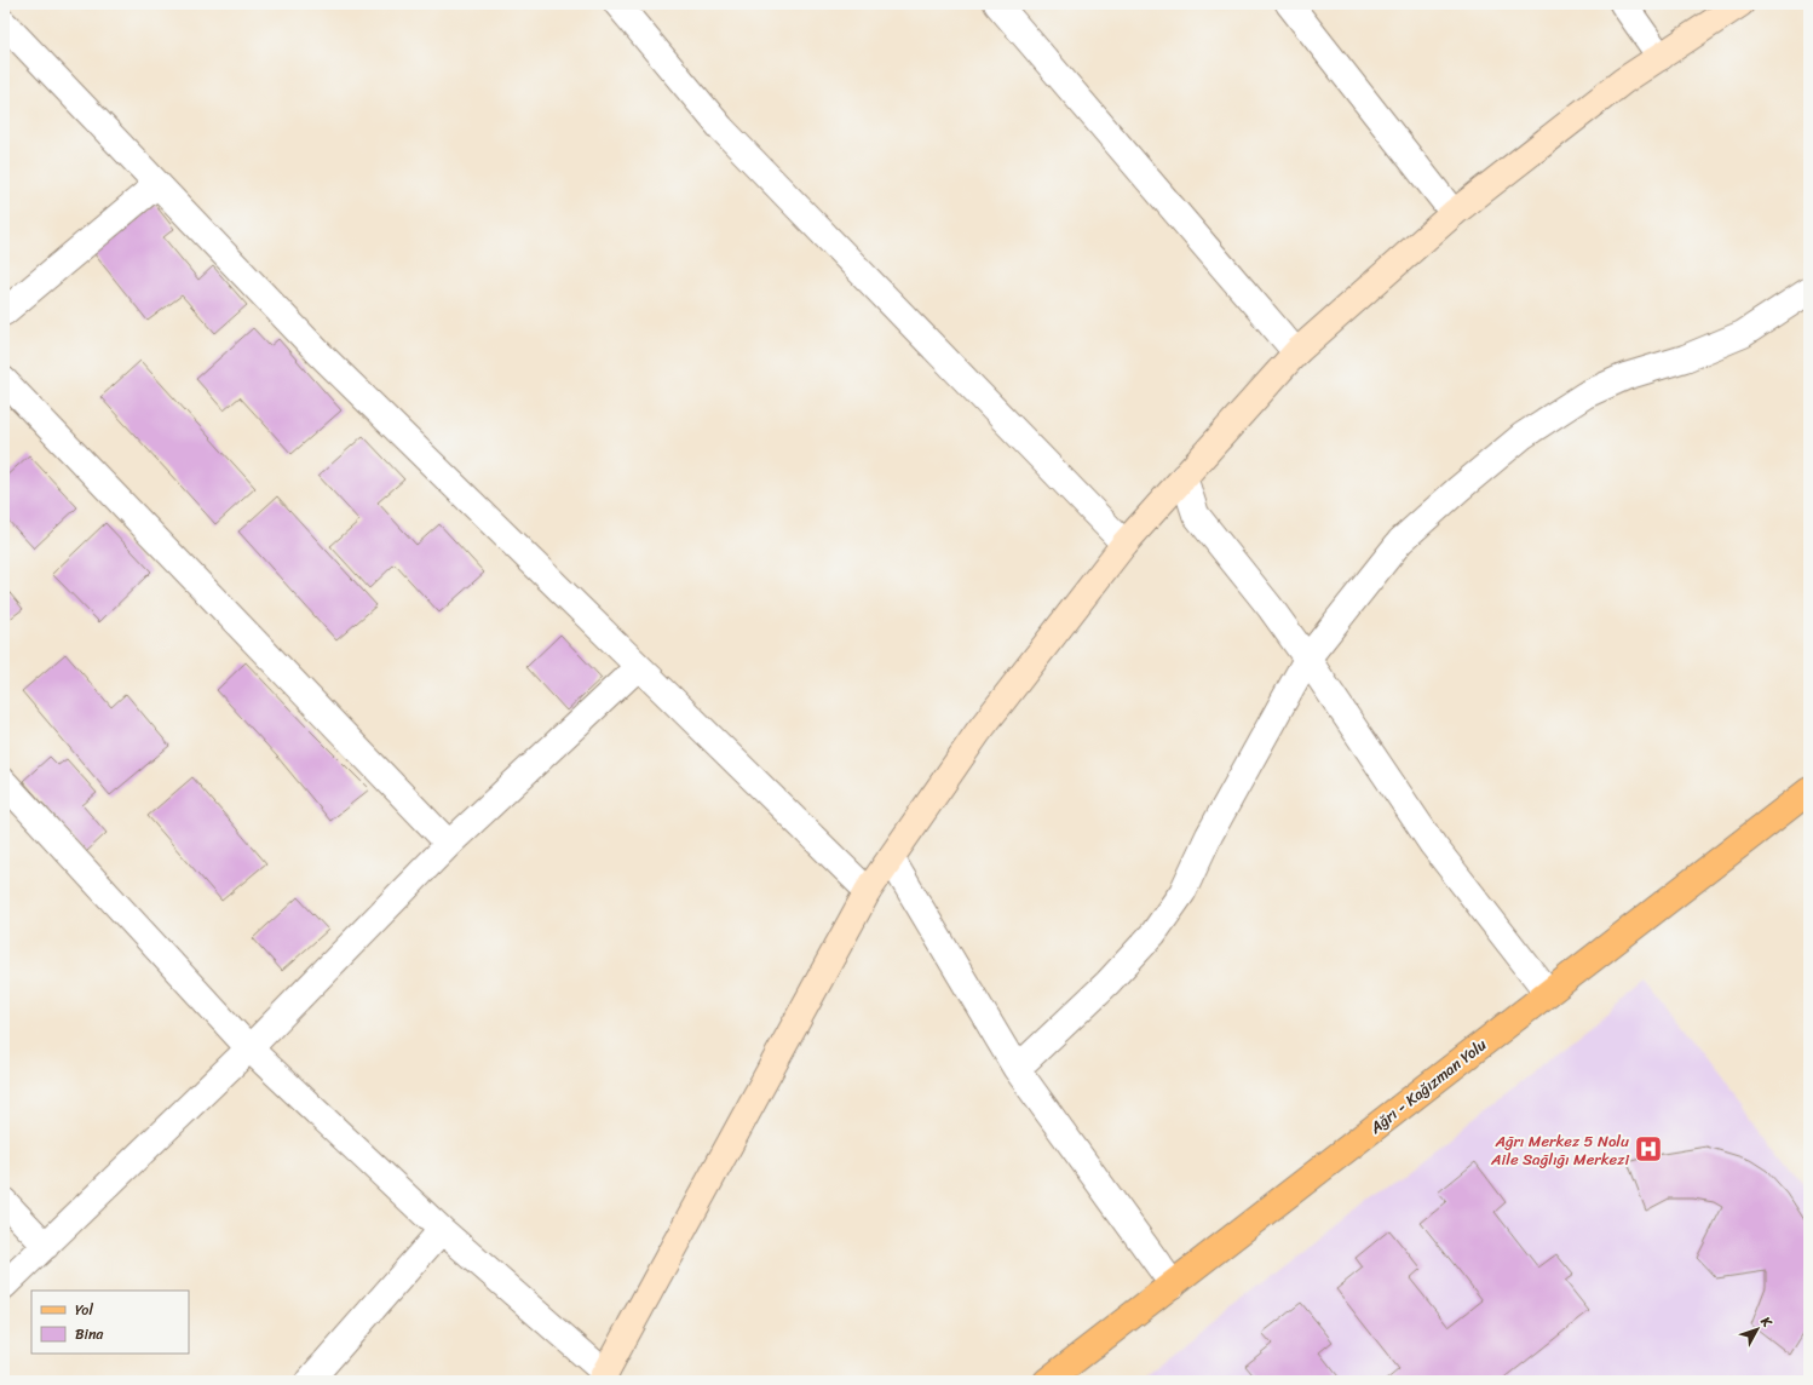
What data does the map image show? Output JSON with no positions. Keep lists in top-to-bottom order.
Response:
{
  "streets": {
    "main road": ["Ağrı - Kağızman Yolu"]
  },
  "places": {
    "hospital": ["Ağrı Merkez 5 Nolu Aile Sağlığı Merkezi"]
  },
  "legend": ["Yol", "Bina"],
  "north": "top right"
}
